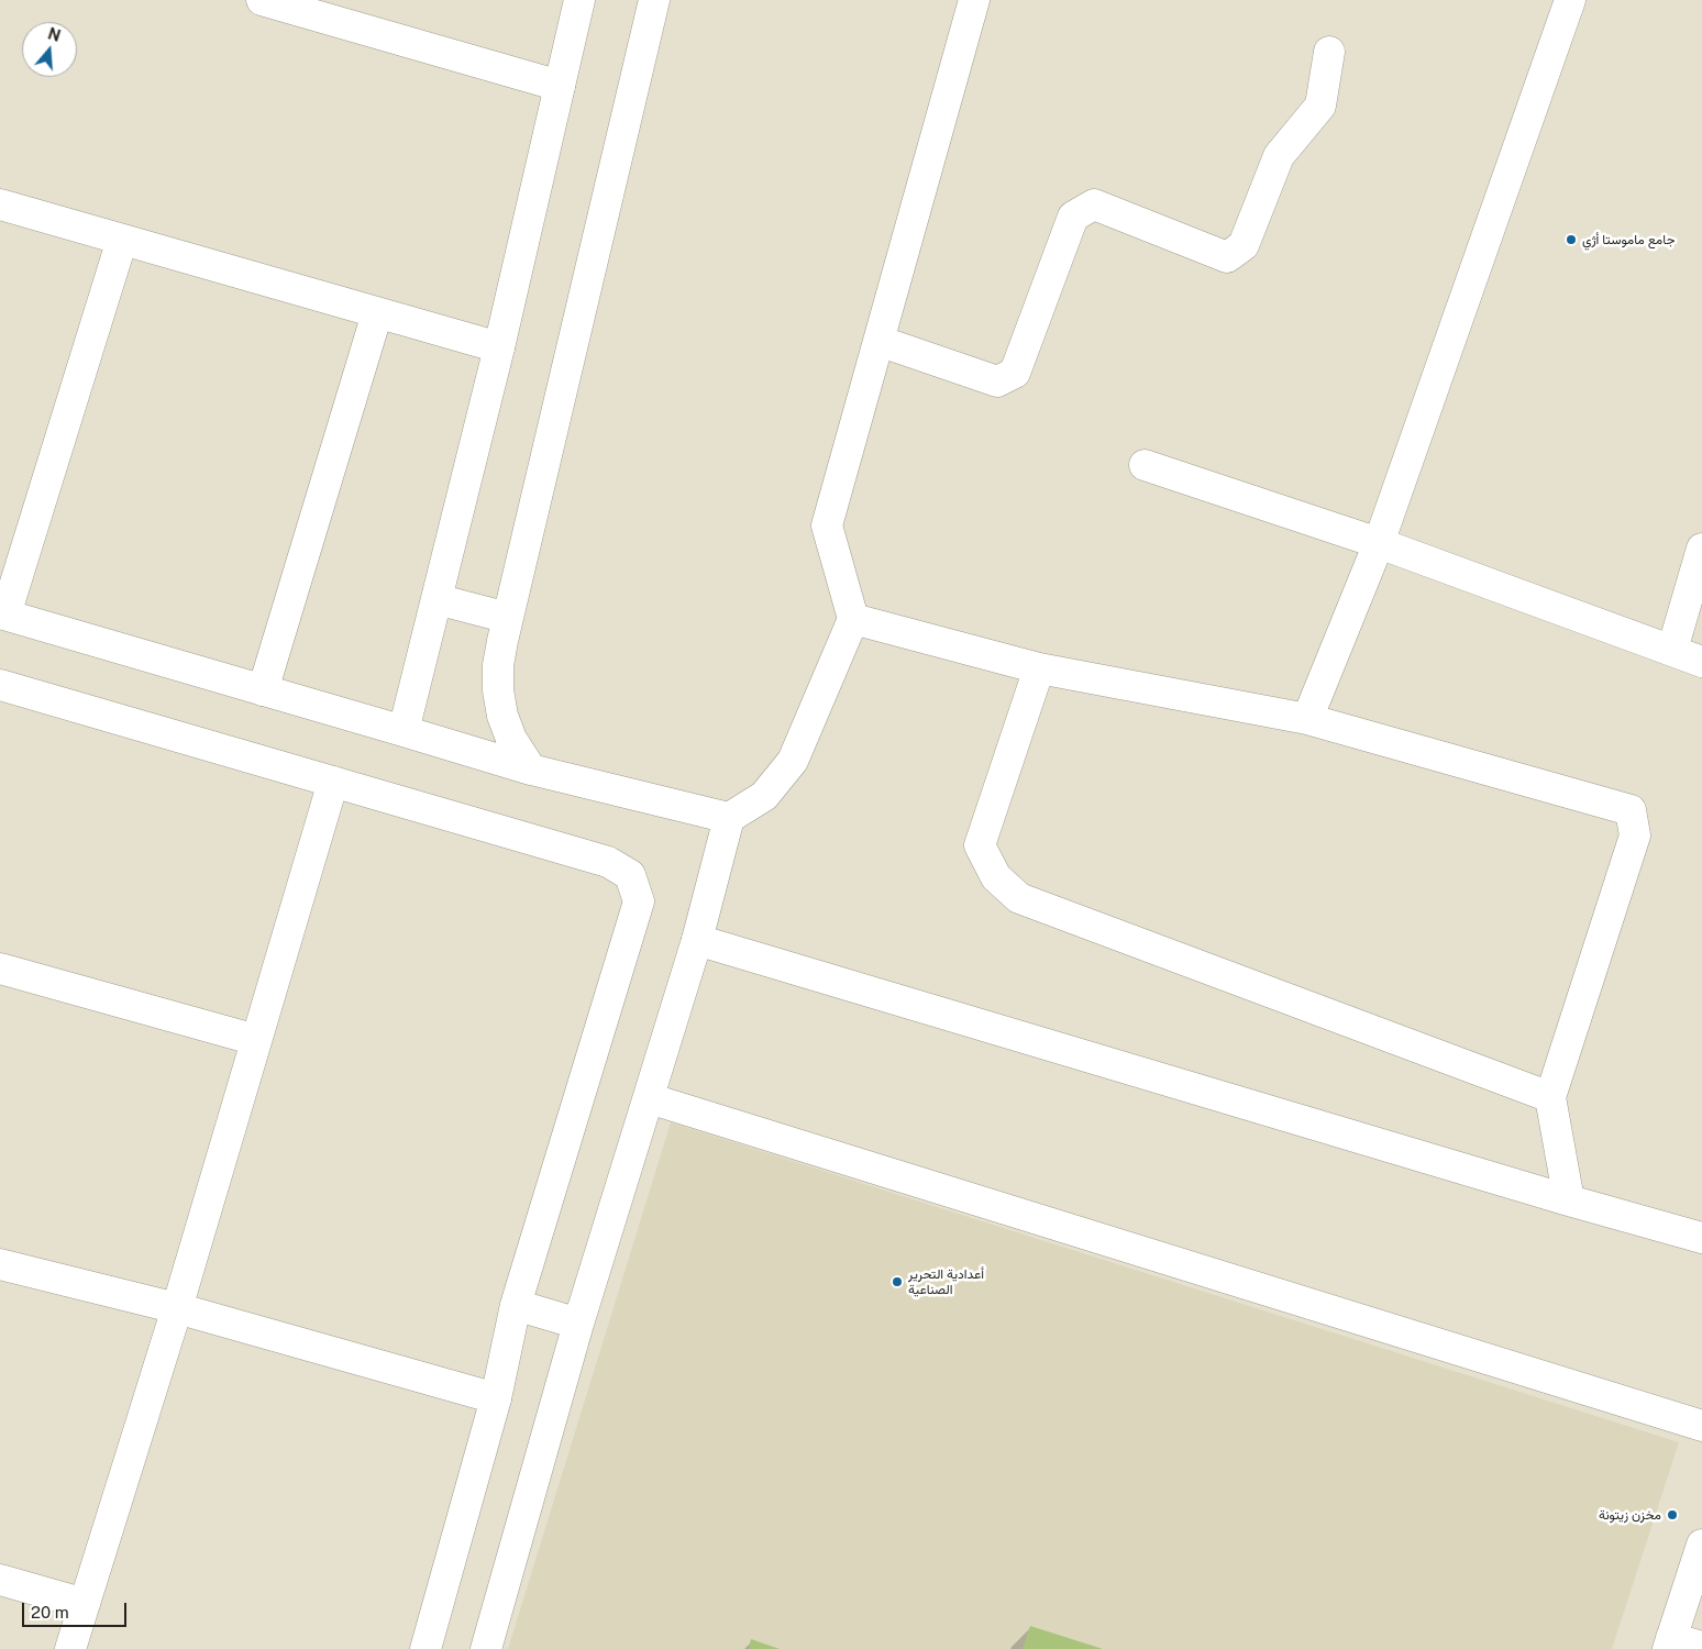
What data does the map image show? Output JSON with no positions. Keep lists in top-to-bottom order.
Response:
{
  "places": ["جامع ماموستا أژي", "أعدادية التحرير الصناعية", "مخزن زيتونة"],
  "scale_bar": "20 m",
  "north": "top"
}
